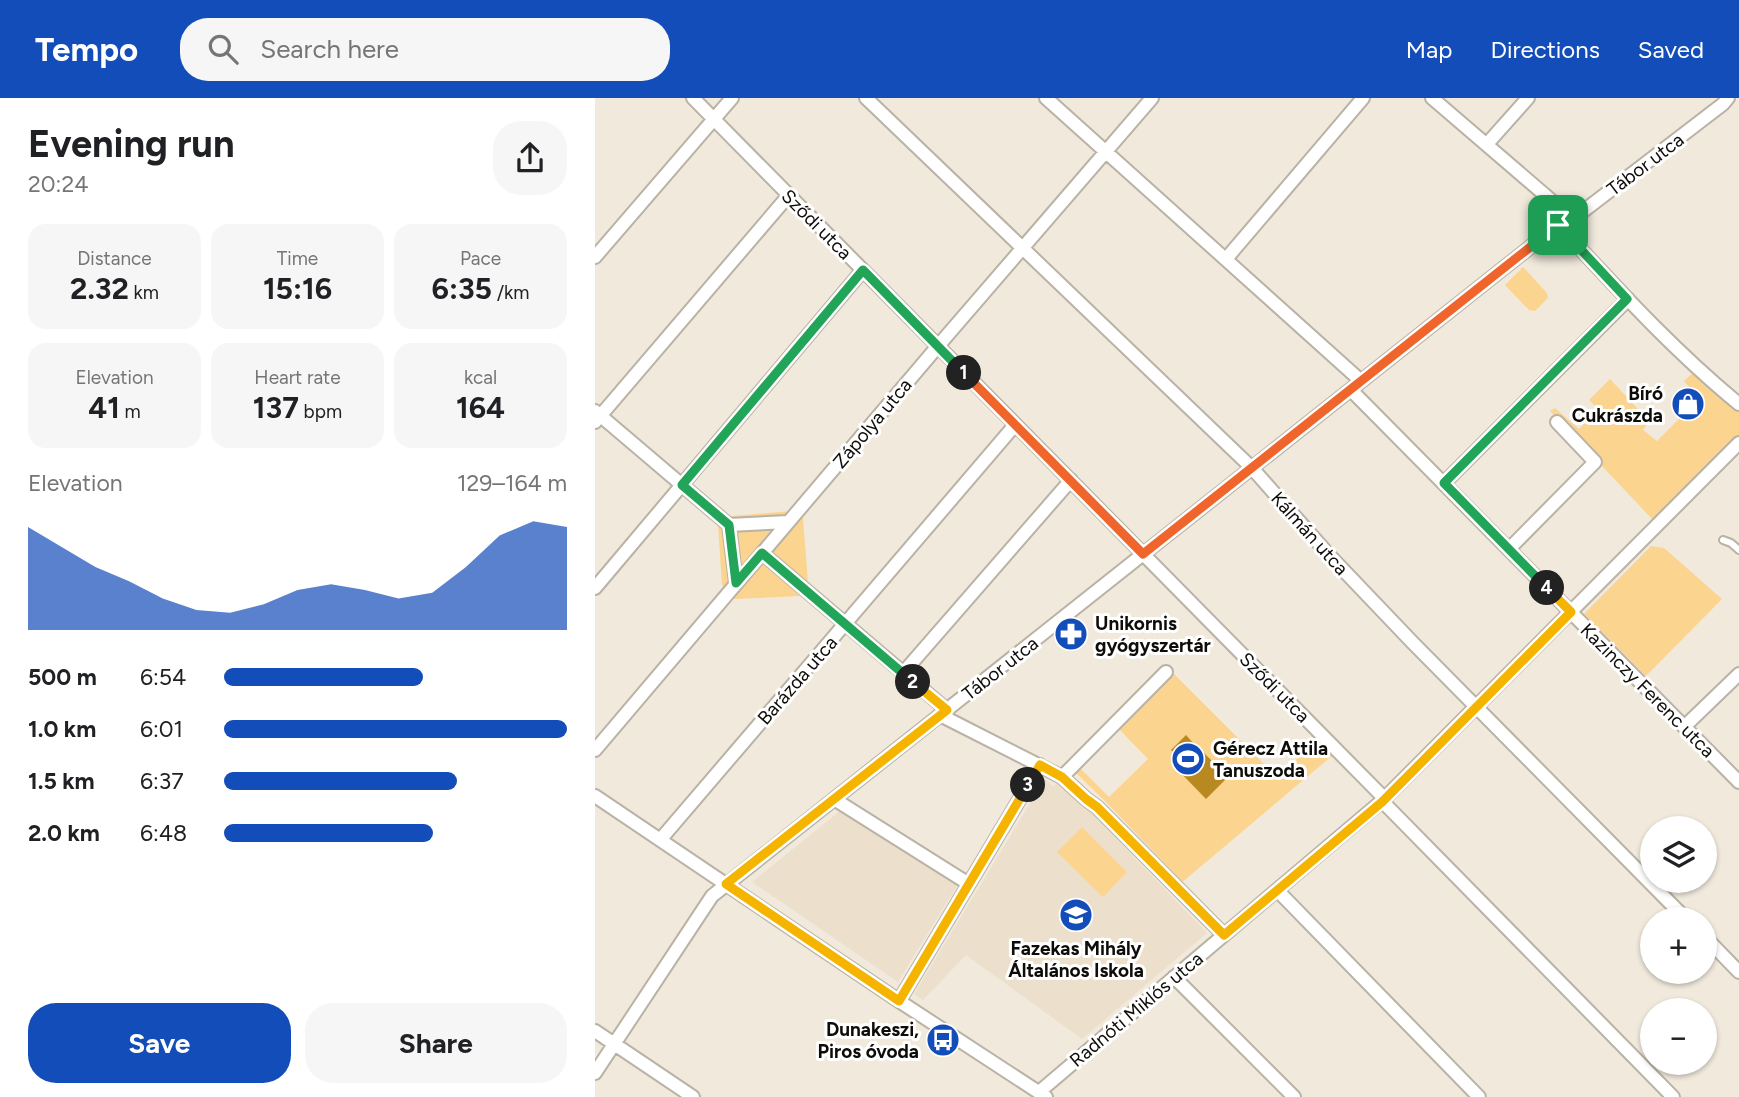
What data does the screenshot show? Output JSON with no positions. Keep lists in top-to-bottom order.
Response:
{
  "streets": {
    "street": [
      "Tábor utca",
      "Sződi utca",
      "Zápolya utca",
      "Kálmán utca",
      "Barázda utca",
      "Kazinczy Ferenc utca",
      "Radnóti Miklós utca"
    ]
  },
  "crossings": [
    ["Tábor utca", "Sződi utca"],
    ["Tábor utca", "Kálmán utca"],
    ["Tábor utca", "Kazinczy Ferenc utca"],
    ["Sződi utca", "Zápolya utca"],
    ["Sződi utca", "Barázda utca"],
    ["Sződi utca", "Radnóti Miklós utca"],
    ["Zápolya utca", "Kálmán utca"],
    ["Zápolya utca", "Kazinczy Ferenc utca"],
    ["Kálmán utca", "Radnóti Miklós utca"],
    ["Kazinczy Ferenc utca", "Radnóti Miklós utca"]
  ],
  "places": {
    "shop": ["Bíró Cukrászda"],
    "pharmacy": ["Unikornis gyógyszertár"],
    "sports": ["Gérecz Attila Tanuszoda"],
    "school or university": ["Fazekas Mihály Általános Iskola"],
    "bus stop": ["Dunakeszi, Piros óvoda"]
  },
  "page": {
    "header": "Tempo",
    "search": "Search here",
    "nav": ["Map", "Directions", "Saved"],
    "heading": ["Evening run", "20:24"],
    "stats": [
      ["Distance", "2.32 km"],
      ["Time", "15:16"],
      ["Pace", "6:35 /km"],
      ["Elevation", "41 m"],
      ["Heart rate", "137 bpm"],
      ["kcal", "164"]
    ],
    "pins": [
      "1",
      "4",
      "2",
      "3"
    ],
    "chart": ["Elevation", "129–164 m"],
    "list": [
      {
        "name": "500 m",
        "note": "6:54"
      },
      {
        "name": "1.0 km",
        "note": "6:01"
      },
      {
        "name": "1.5 km",
        "note": "6:37"
      },
      {
        "name": "2.0 km",
        "note": "6:48"
      }
    ],
    "map_buttons": ["+", "−"],
    "buttons": ["Save", "Share"]
  }
}
